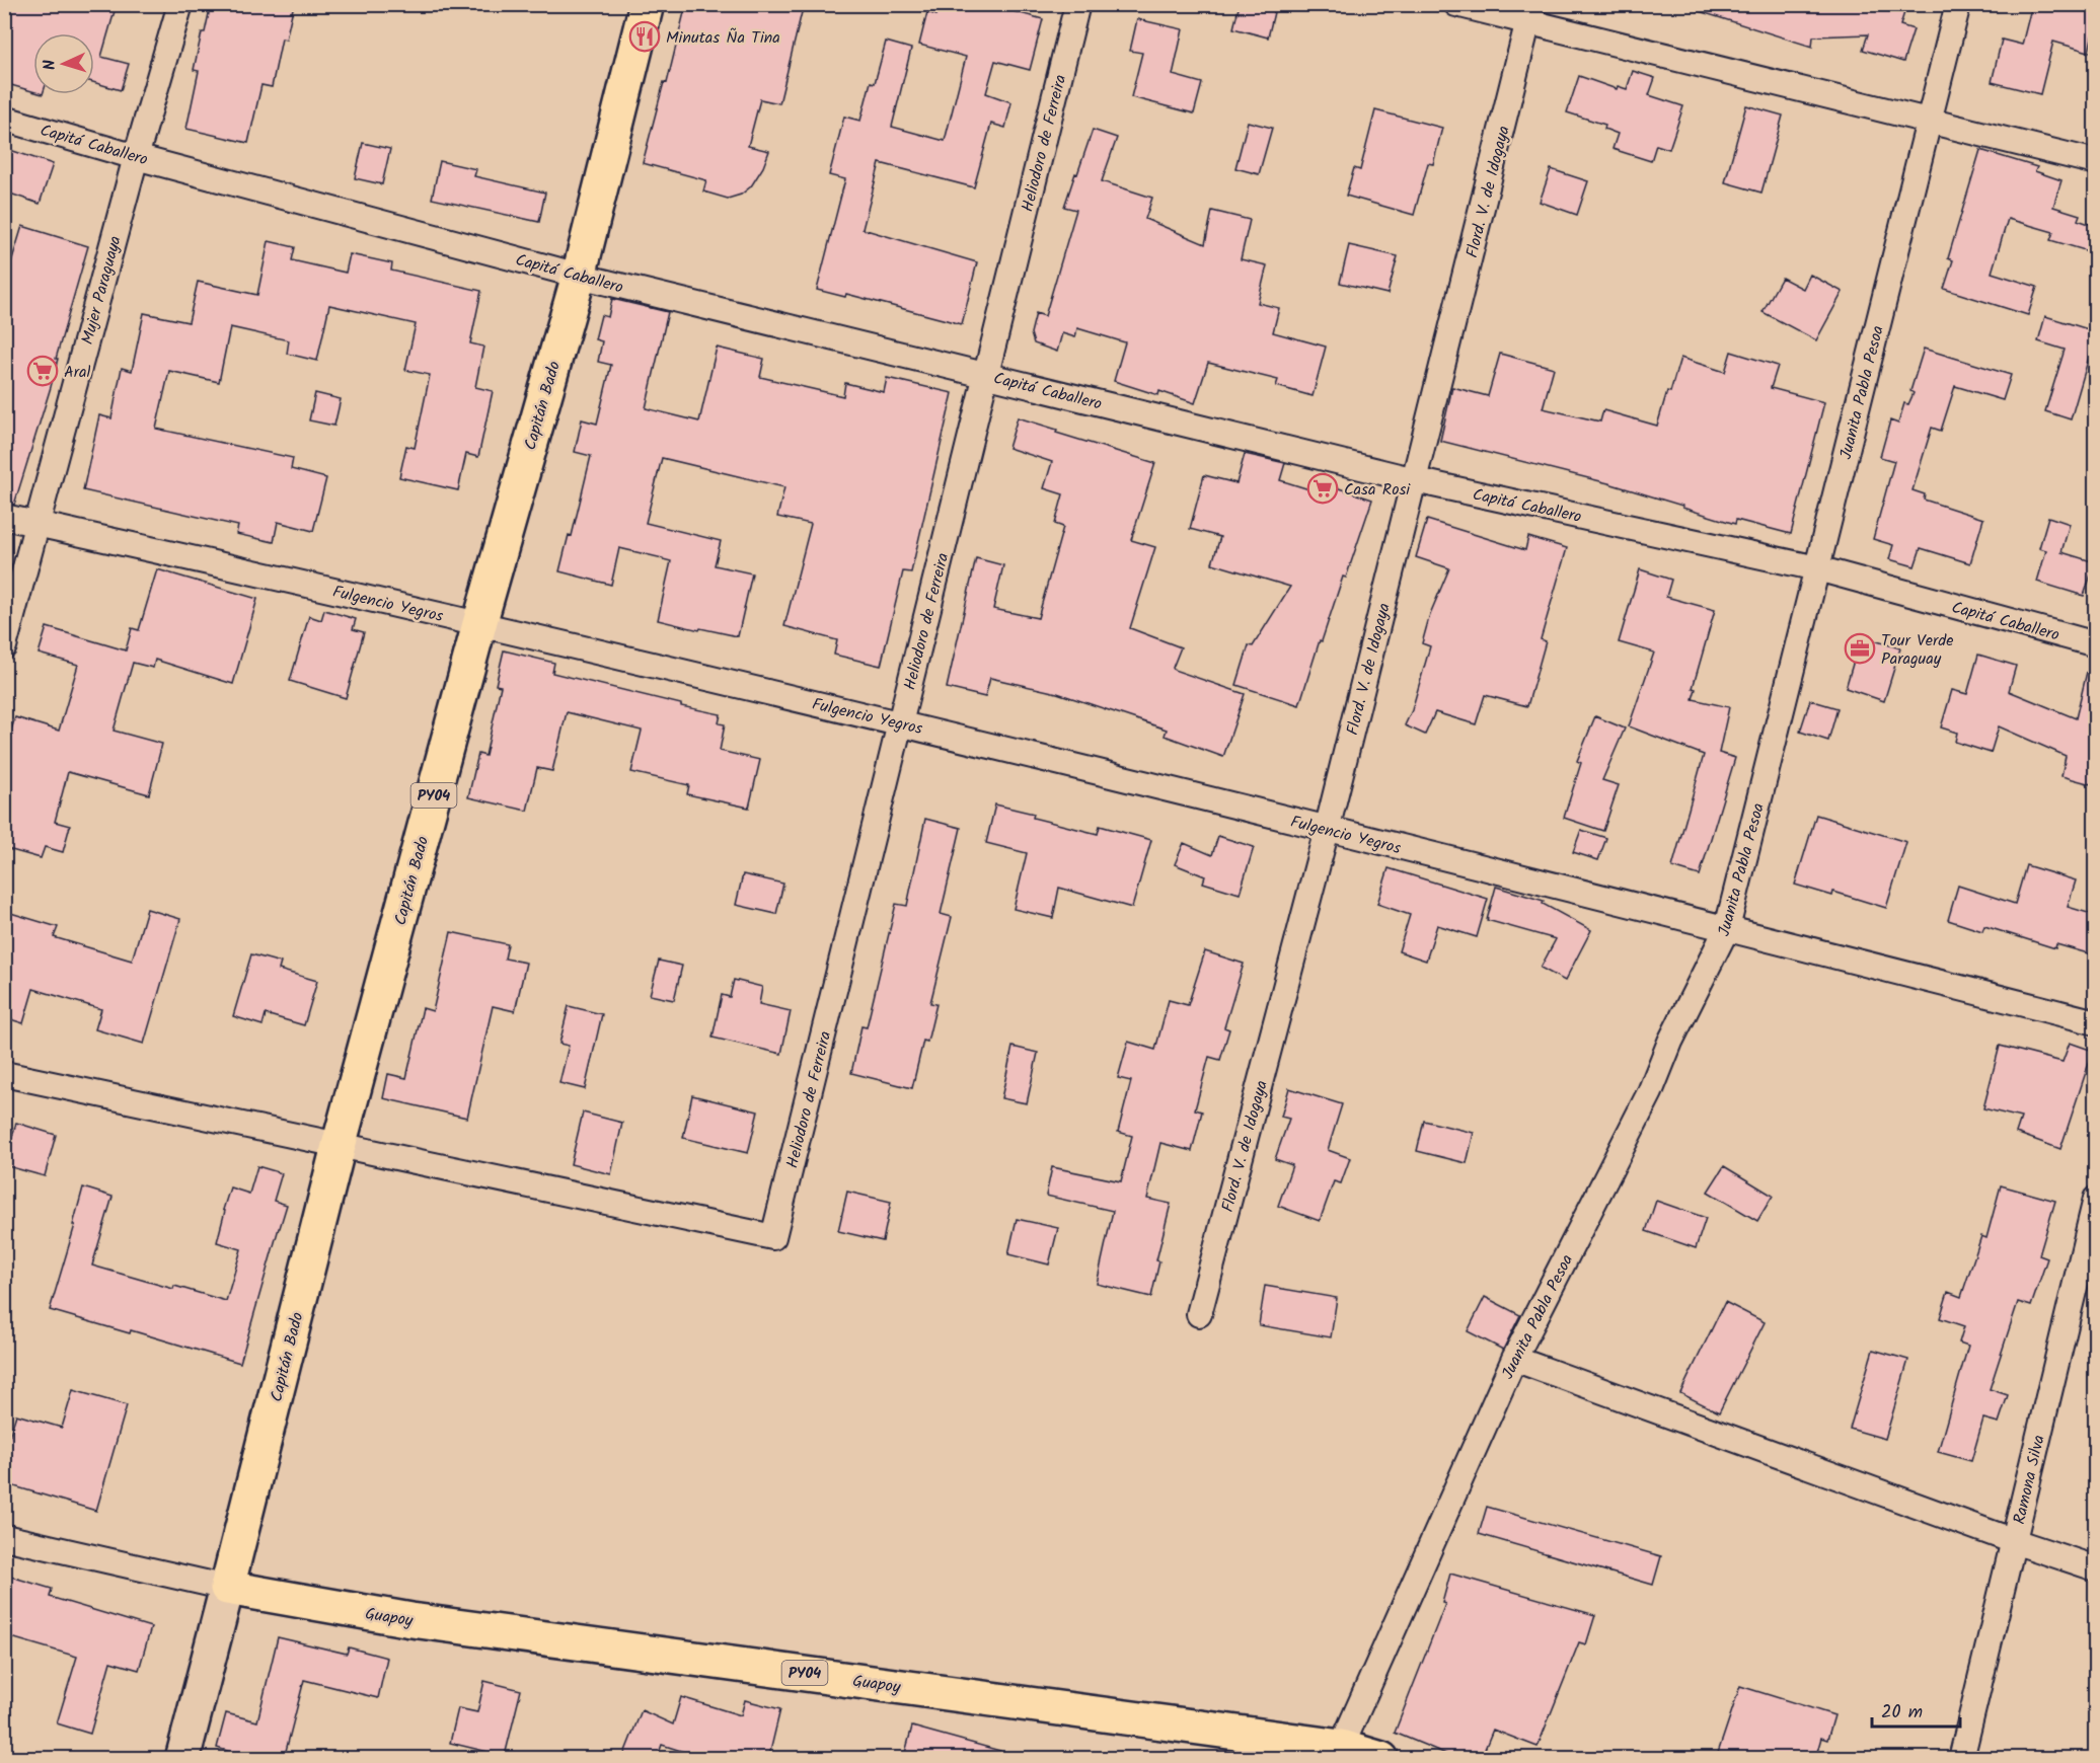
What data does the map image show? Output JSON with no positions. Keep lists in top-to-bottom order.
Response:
{
  "streets": {
    "main road": ["Capitán Bado", "PY04", "Guapoy"],
    "street": [
      "Heliodoro de Ferreira",
      "Capitá Caballero",
      "Flord. V. de Idogaya",
      "Mujer Paraguaya",
      "Juanita Pabla Pesoa",
      "Fulgencio Yegros",
      "Ramona Silva"
    ]
  },
  "crossings": [
    ["Heliodoro de Ferreira", "Capitá Caballero"],
    ["Heliodoro de Ferreira", "Capitán Bado"],
    ["Heliodoro de Ferreira", "Fulgencio Yegros"],
    ["Capitá Caballero", "Flord. V. de Idogaya"],
    ["Capitá Caballero", "Mujer Paraguaya"],
    ["Capitá Caballero", "Juanita Pabla Pesoa"],
    ["Capitá Caballero", "Capitán Bado"],
    ["Flord. V. de Idogaya", "Fulgencio Yegros"],
    ["Mujer Paraguaya", "Fulgencio Yegros"],
    ["Juanita Pabla Pesoa", "Fulgencio Yegros"],
    ["Juanita Pabla Pesoa", "Guapoy"],
    ["Capitán Bado", "Fulgencio Yegros"],
    ["Capitán Bado", "Guapoy"]
  ],
  "places": {
    "restaurant": ["Minutas Ña Tina"],
    "supermarket": ["Aral", "Casa Rosi"],
    "office": ["Tour Verde Paraguay"]
  },
  "scale_bar": "20 m",
  "north": "left"
}
